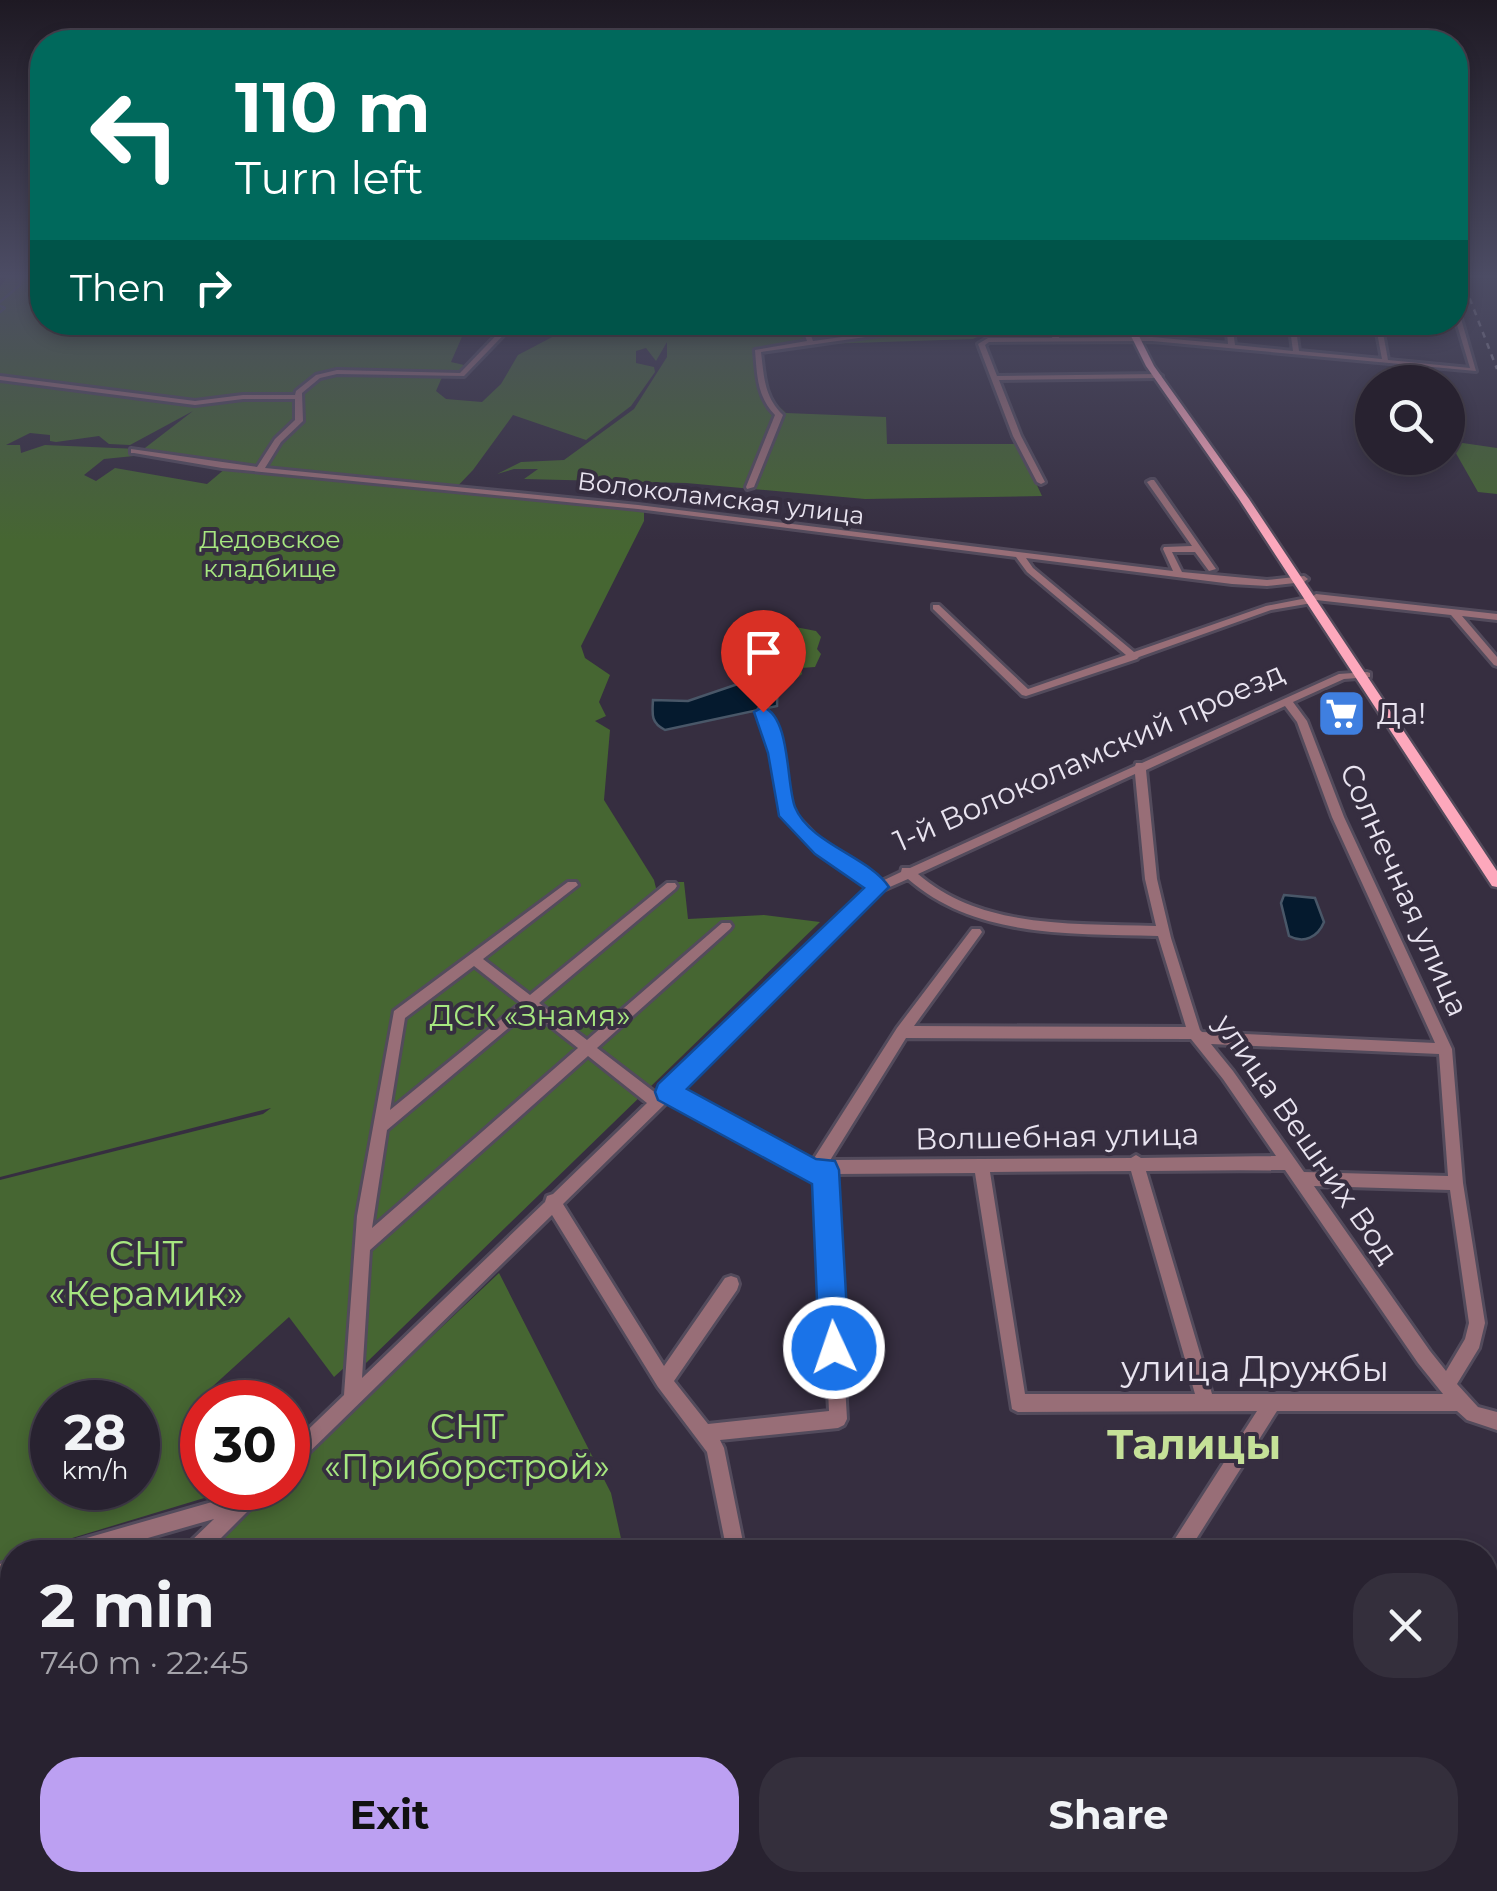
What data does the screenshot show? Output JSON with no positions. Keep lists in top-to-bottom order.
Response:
{
  "streets": {
    "street": [
      "Волоколамская улица",
      "1-й Волоколамский проезд",
      "Солнечная улица",
      "Волшебная улица",
      "улица Вешних Вод",
      "улица Дружбы"
    ]
  },
  "crossings": [
    ["1-й Волоколамский проезд", "Солнечная улица"],
    ["1-й Волоколамский проезд", "улица Вешних Вод"],
    ["Солнечная улица", "улица Вешних Вод"],
    ["Волшебная улица", "улица Вешних Вод"],
    ["Волшебная улица", "улица Дружбы"],
    ["улица Вешних Вод", "улица Дружбы"]
  ],
  "districts": ["Талицы"],
  "parks": [
    "Дедовское кладбище",
    "ДСК «Знамя»",
    "СНТ «Керамик»",
    "СНТ «Приборстрой»"
  ],
  "places": {
    "supermarket": ["Да!"]
  },
  "page": {
    "turn": ["110 m", "Turn left"],
    "then": "Then",
    "speed": "28 km/h",
    "limit": "30",
    "heading": ["2 min", "740 m · 22:45"],
    "buttons": ["Exit", "Share"]
  }
}
